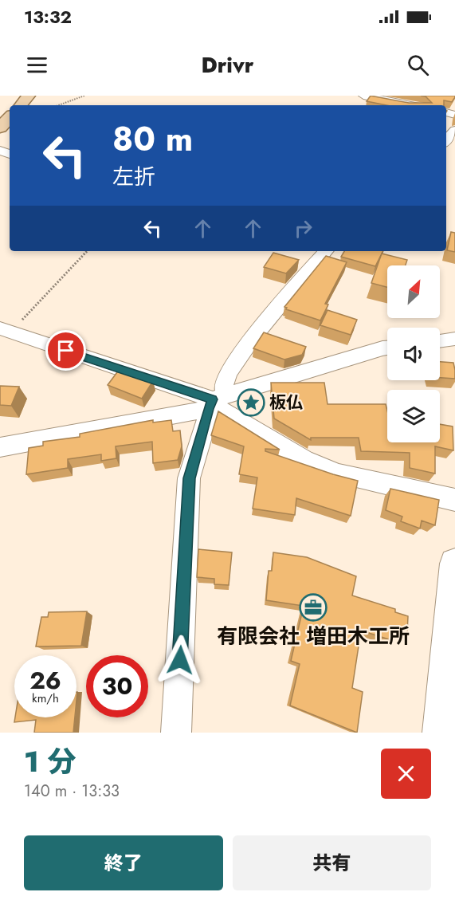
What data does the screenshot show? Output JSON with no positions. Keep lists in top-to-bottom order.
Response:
{
  "places": {
    "place": ["板仏"],
    "office": ["有限会社 増田木工所"]
  },
  "north": "top right",
  "page": {
    "status": "13:32",
    "header": "Drivr",
    "turn": ["80 m", "左折"],
    "speed": "26 km/h",
    "limit": "30",
    "heading": ["1 分", "140 m · 13:33"],
    "buttons": ["終了", "共有"]
  }
}
